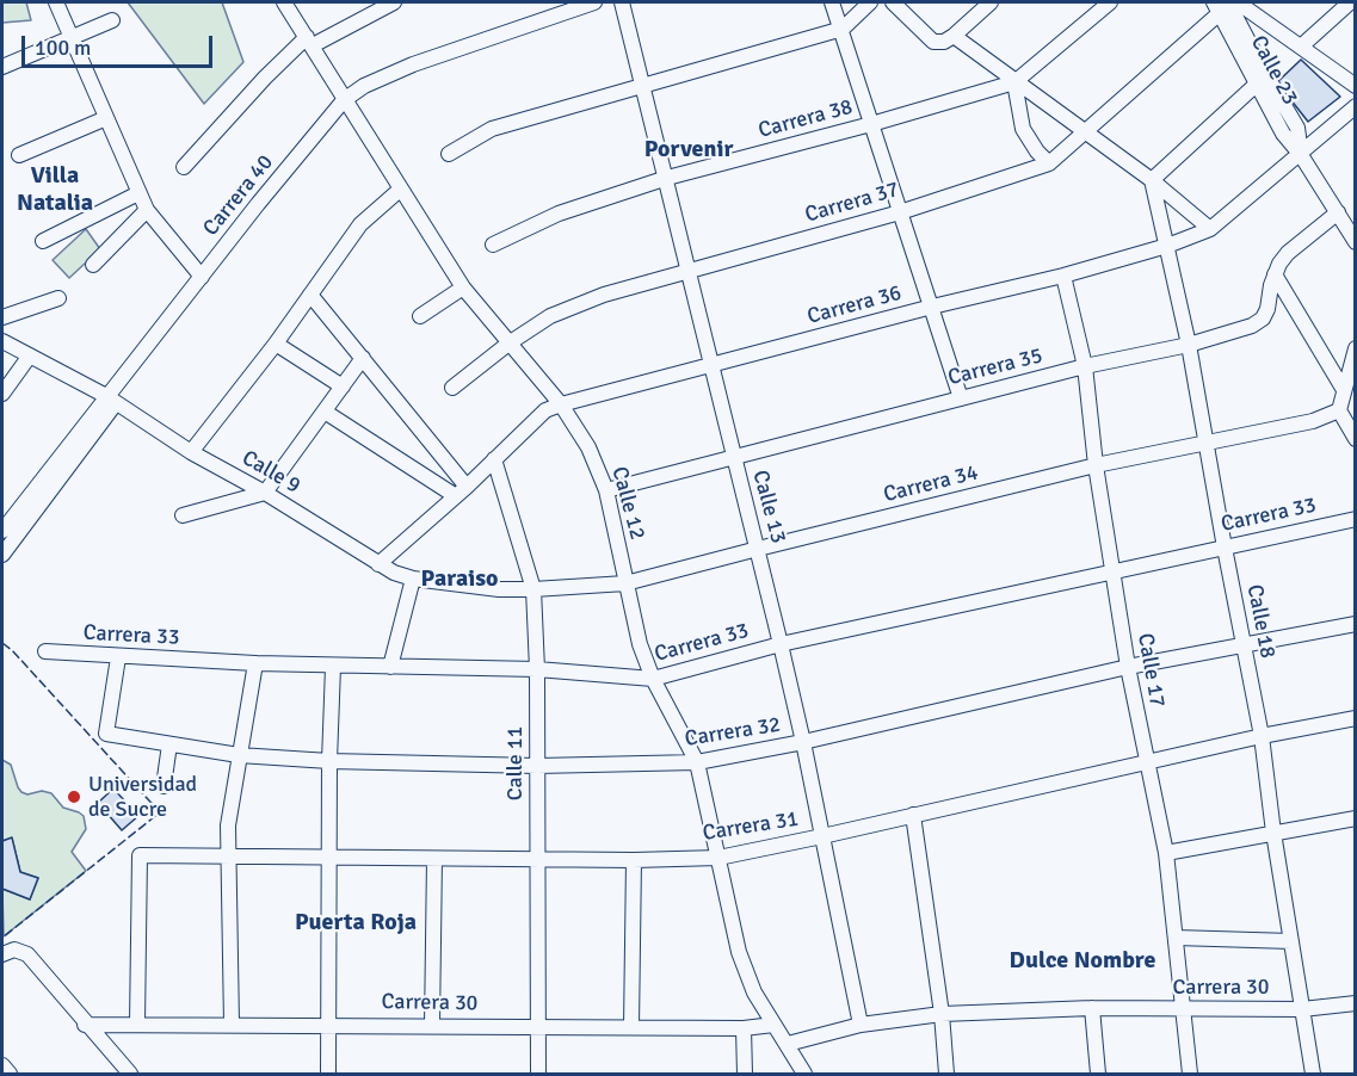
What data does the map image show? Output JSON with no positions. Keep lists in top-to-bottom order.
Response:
{
  "streets": {
    "street": [
      "Calle 23",
      "Carrera 38",
      "Carrera 40",
      "Carrera 37",
      "Carrera 36",
      "Carrera 35",
      "Calle 9",
      "Carrera 34",
      "Calle 12",
      "Calle 13",
      "Carrera 33",
      "Calle 18",
      "Calle 17",
      "Carrera 32",
      "Calle 11",
      "Carrera 31",
      "Carrera 30"
    ]
  },
  "crossings": [
    ["Calle 23", "Carrera 37"],
    ["Calle 23", "Carrera 36"],
    ["Calle 23", "Carrera 35"],
    ["Carrera 38", "Calle 13"],
    ["Carrera 40", "Calle 9"],
    ["Carrera 40", "Calle 12"],
    ["Carrera 37", "Calle 12"],
    ["Carrera 37", "Calle 13"],
    ["Carrera 36", "Calle 9"],
    ["Carrera 36", "Calle 12"],
    ["Carrera 36", "Calle 13"],
    ["Carrera 36", "Calle 18"],
    ["Carrera 36", "Calle 17"],
    ["Carrera 36", "Calle 11"],
    ["Carrera 35", "Calle 12"],
    ["Carrera 35", "Calle 13"],
    ["Carrera 35", "Calle 18"],
    ["Carrera 35", "Calle 17"],
    ["Calle 9", "Carrera 34"],
    ["Calle 9", "Calle 11"],
    ["Carrera 34", "Calle 12"],
    ["Carrera 34", "Calle 13"],
    ["Carrera 34", "Calle 18"],
    ["Carrera 34", "Calle 17"],
    ["Carrera 34", "Calle 11"],
    ["Calle 12", "Carrera 33"],
    ["Calle 12", "Carrera 32"],
    ["Calle 12", "Carrera 31"],
    ["Calle 12", "Carrera 30"],
    ["Calle 13", "Carrera 33"],
    ["Calle 13", "Carrera 32"],
    ["Calle 13", "Carrera 31"],
    ["Calle 13", "Carrera 30"],
    ["Carrera 33", "Calle 18"],
    ["Carrera 33", "Calle 17"],
    ["Carrera 33", "Carrera 32"],
    ["Carrera 33", "Calle 11"],
    ["Calle 18", "Carrera 32"],
    ["Calle 18", "Carrera 31"],
    ["Calle 18", "Carrera 30"],
    ["Calle 17", "Carrera 32"],
    ["Calle 17", "Carrera 31"],
    ["Calle 17", "Carrera 30"],
    ["Carrera 32", "Calle 11"],
    ["Calle 11", "Carrera 31"],
    ["Calle 11", "Carrera 30"],
    ["Carrera 31", "Carrera 30"]
  ],
  "districts": [
    "Porvenir",
    "Villa Natalia",
    "Paraiso",
    "Puerta Roja",
    "Dulce Nombre"
  ],
  "places": ["Universidad de Sucre"],
  "scale_bar": "100 m"
}
